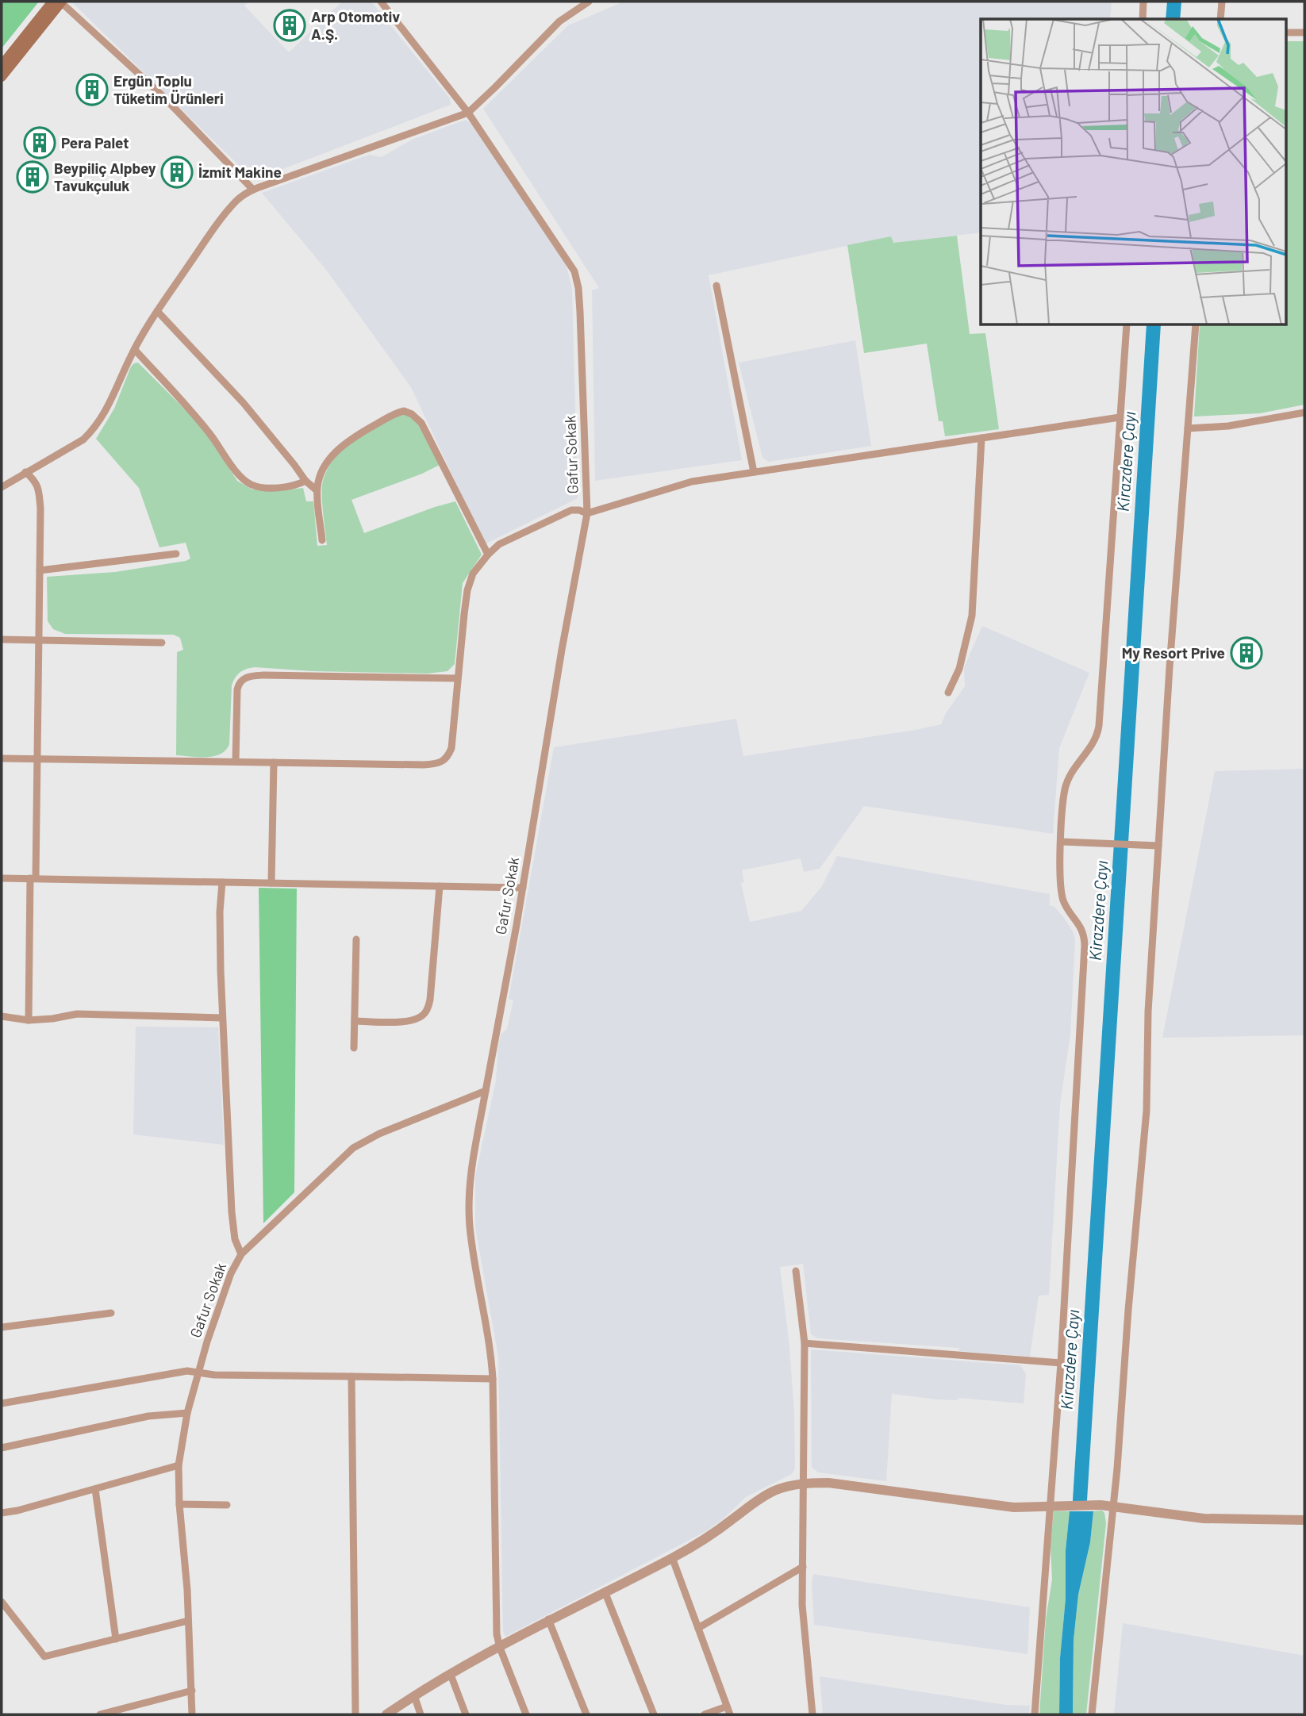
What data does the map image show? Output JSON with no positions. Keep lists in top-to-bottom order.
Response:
{
  "streets": {
    "street": ["Gafur Sokak"]
  },
  "water": ["Kirazdere Çayı"],
  "places": {
    "building": [
      "Arp Otomotiv A.Ş.",
      "Ergün Toplu Tüketim Ürünleri",
      "Pera Palet",
      "İzmit Makine",
      "Beypiliç Alpbey Tavukçuluk",
      "My Resort Prive"
    ]
  }
}
